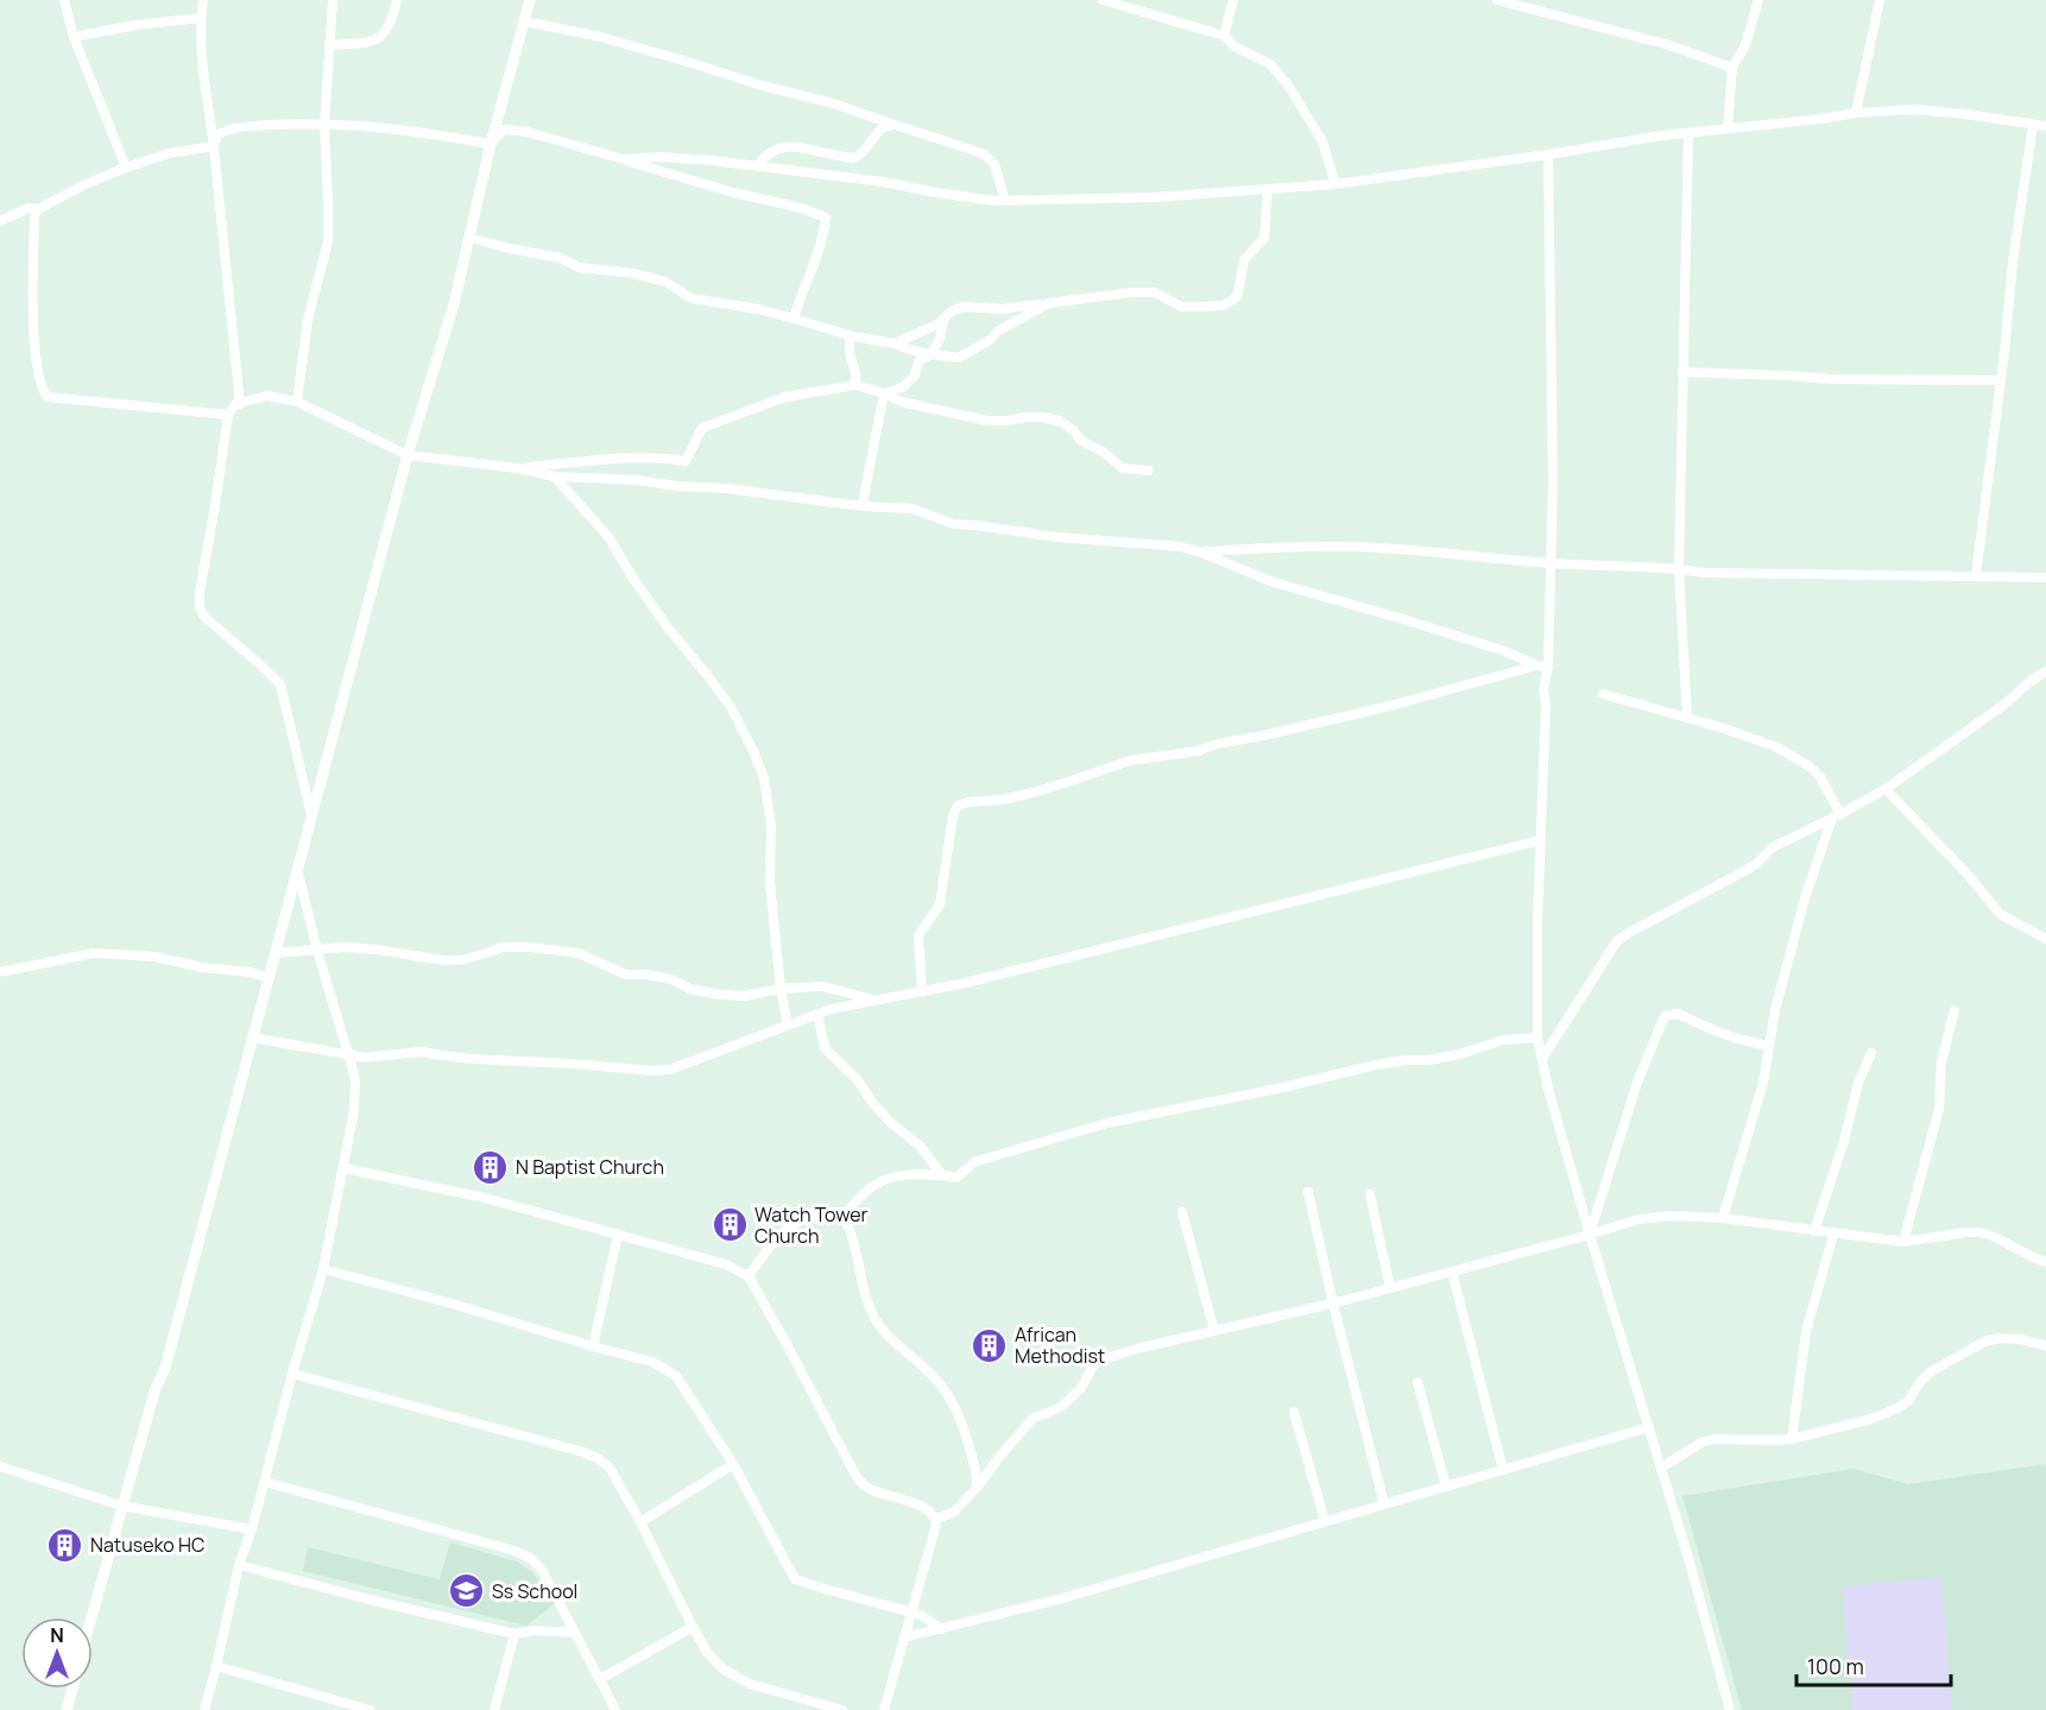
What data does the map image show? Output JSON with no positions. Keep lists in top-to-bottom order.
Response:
{
  "places": {
    "building": [
      "N Baptist Church",
      "Watch Tower Church",
      "African Methodist",
      "Natuseko HC"
    ],
    "school or university": ["Ss School"]
  },
  "scale_bar": "100 m",
  "north": "top"
}
